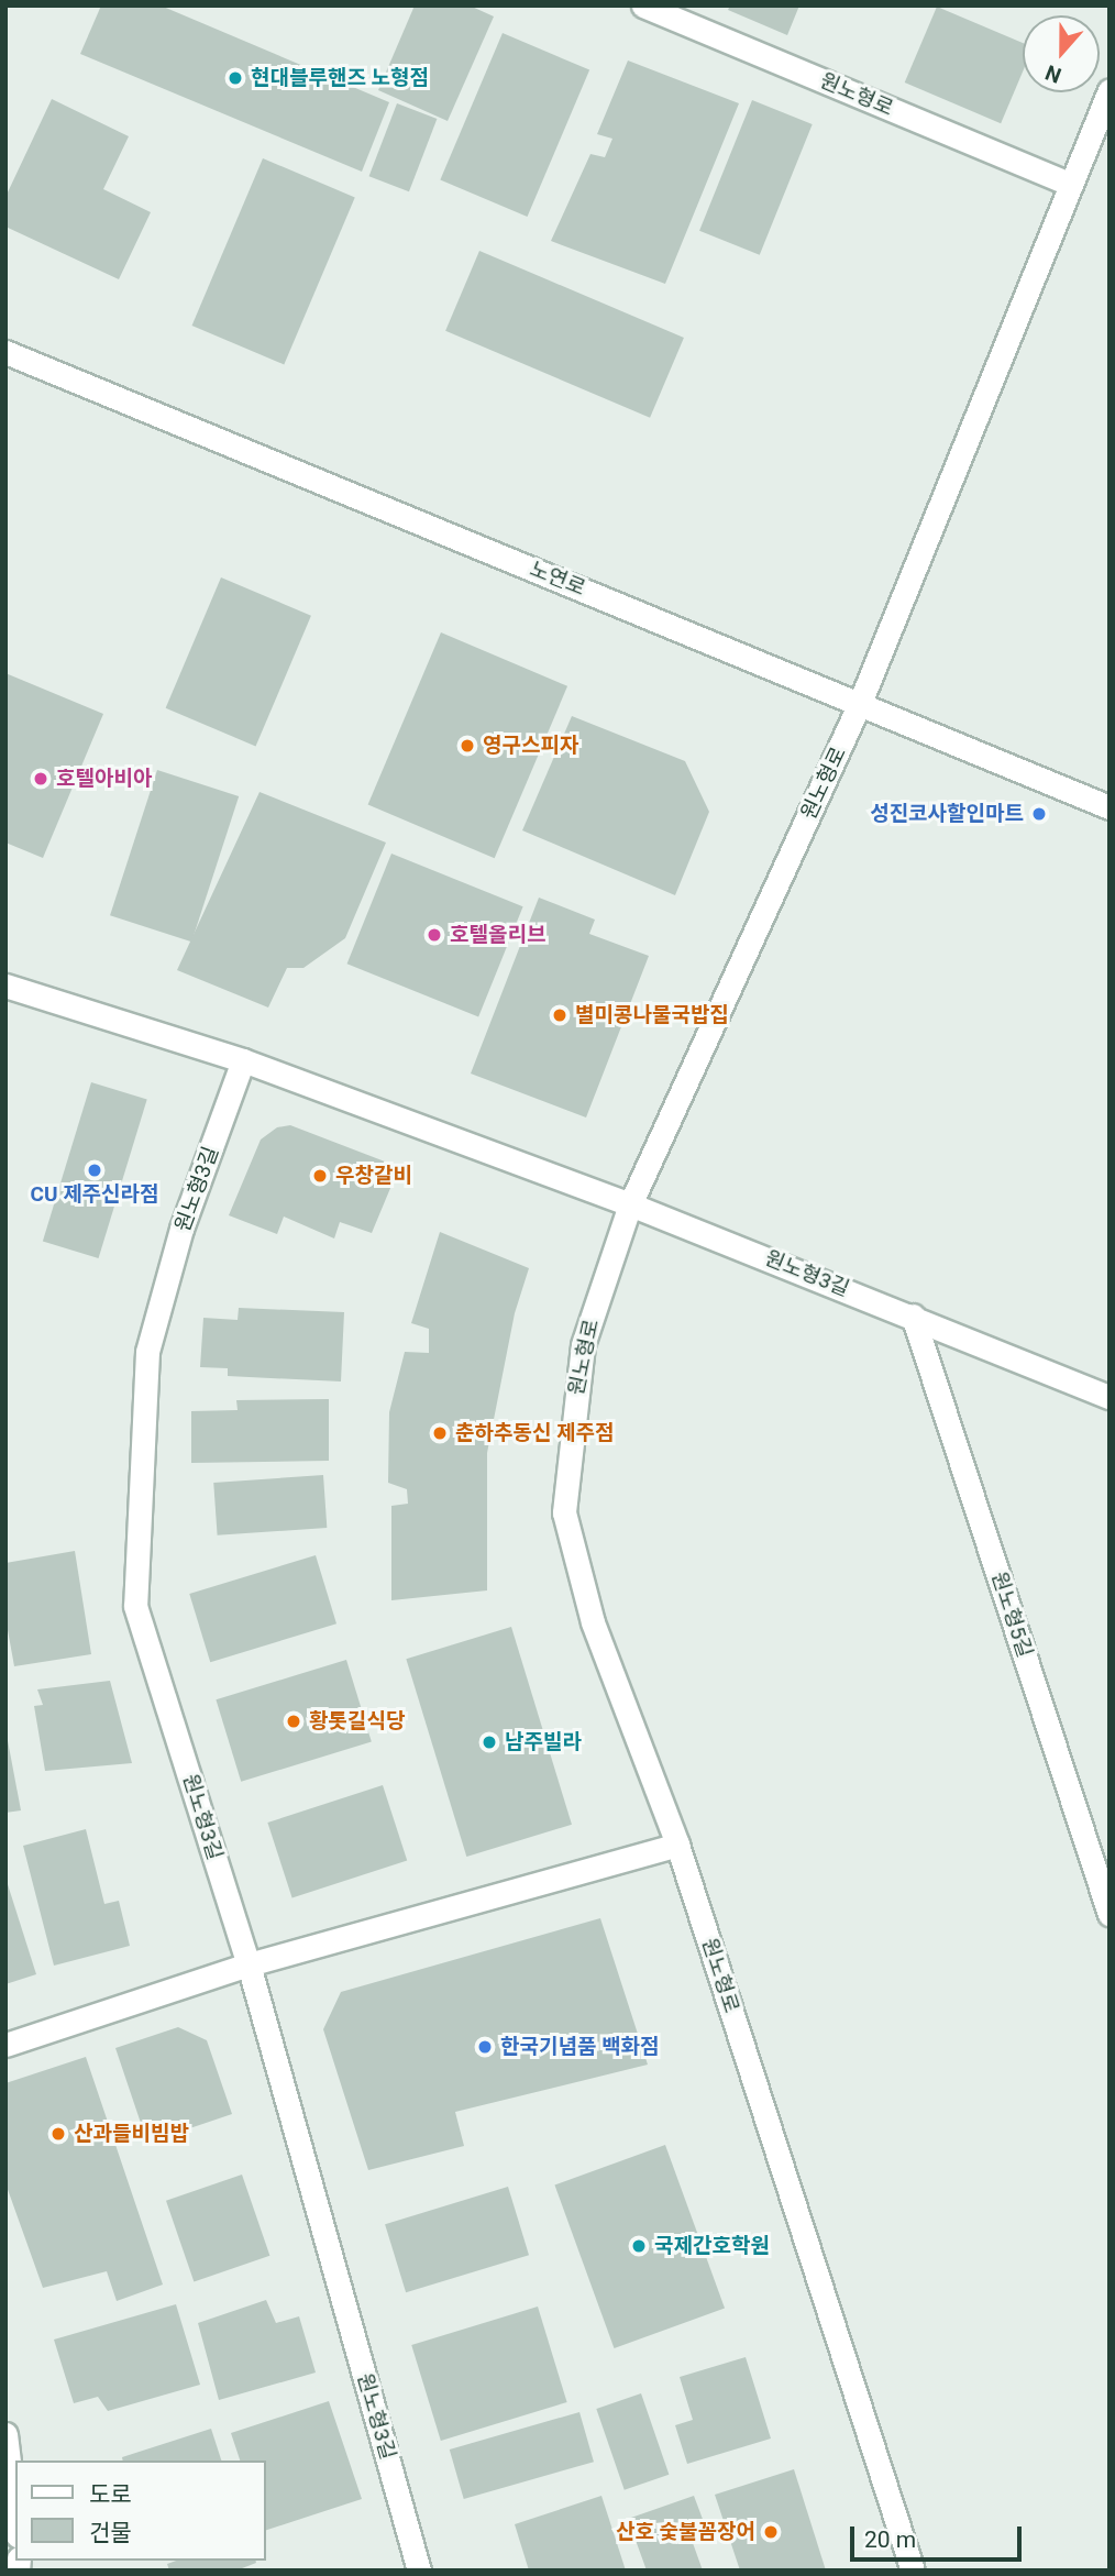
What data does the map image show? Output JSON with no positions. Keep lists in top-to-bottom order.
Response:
{
  "streets": {
    "street": [
      "원노형로",
      "노연로",
      "원노형3길",
      "원노형5길"
    ]
  },
  "crossings": [
    ["원노형로", "노연로"],
    ["원노형로", "원노형3길"],
    ["원노형3길", "원노형5길"]
  ],
  "places": [
    "현대블루핸즈 노형점",
    "영구스피자",
    "호텔아비아",
    "성진코사할인마트",
    "호텔올리브",
    "별미콩나물국밥집",
    "CU 제주신라점",
    "우창갈비",
    "춘하추동신 제주점",
    "황톳길식당",
    "남주빌라",
    "한국기념품 백화점",
    "산과들비빔밥",
    "국제간호학원",
    "산호 숯불꼼장어"
  ],
  "legend": ["도로", "건물"],
  "scale_bar": "20 m",
  "north": "bottom"
}
